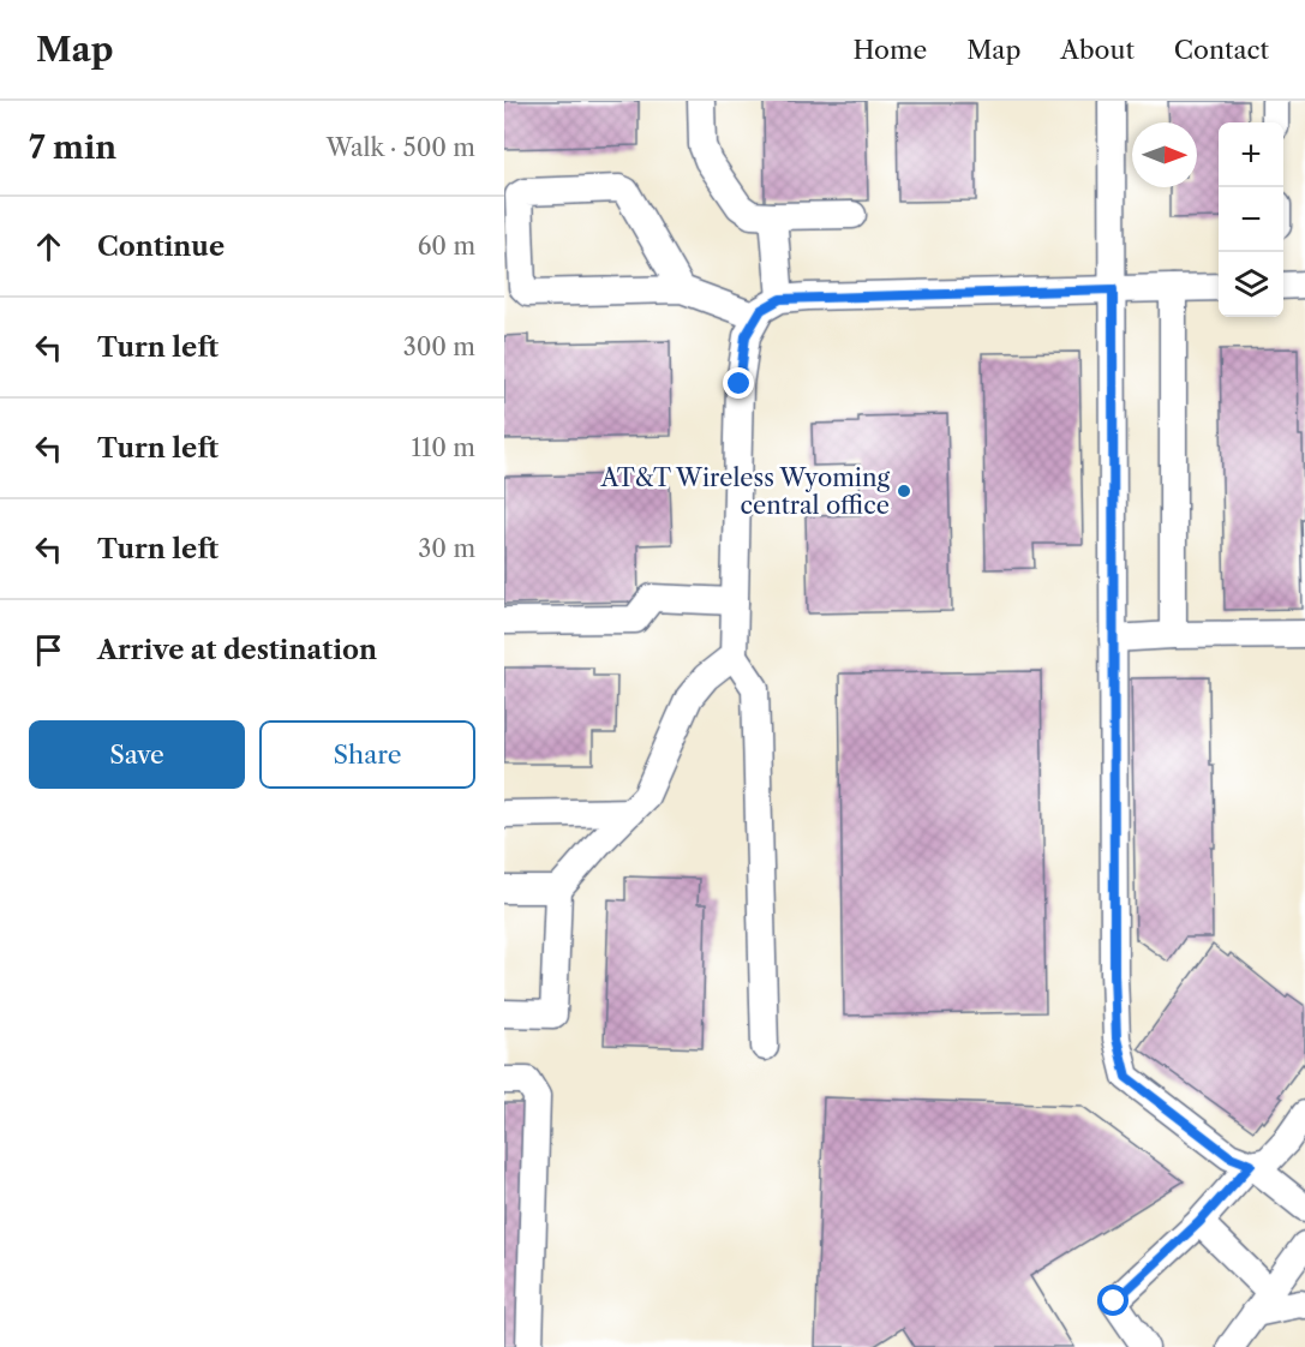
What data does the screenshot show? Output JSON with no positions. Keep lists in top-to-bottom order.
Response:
{
  "places": ["AT&T Wireless Wyoming central office"],
  "north": "right",
  "page": {
    "header": "Map",
    "nav": [
      "Home",
      "Map",
      "About",
      "Contact"
    ],
    "heading": ["7 min", "Walk · 500 m"],
    "map_buttons": ["+", "−"],
    "list": [
      ["Continue", "60 m"],
      ["Turn left", "300 m"],
      ["Turn left", "110 m"],
      ["Turn left", "30 m"],
      "Arrive at destination"
    ],
    "buttons": ["Save", "Share"]
  }
}
